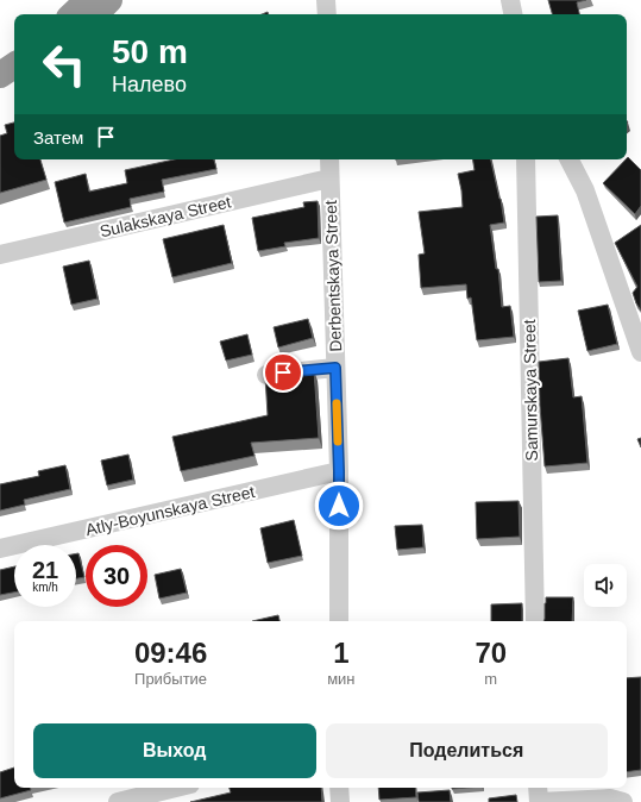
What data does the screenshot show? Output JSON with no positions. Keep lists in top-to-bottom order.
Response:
{
  "streets": {
    "street": [
      "Sulakskaya Street",
      "Derbentskaya Street",
      "Samurskaya Street",
      "Atly-Boyunskaya Street"
    ]
  },
  "crossings": [
    ["Sulakskaya Street", "Derbentskaya Street"],
    ["Derbentskaya Street", "Atly-Boyunskaya Street"]
  ],
  "page": {
    "turn": ["50 m", "Налево"],
    "then": "Затем",
    "speed": "21 km/h",
    "limit": "30",
    "eta": [
      "09:46",
      "Прибытие",
      "1",
      "мин",
      "70",
      "m"
    ],
    "buttons": ["Выход", "Поделиться"]
  }
}
